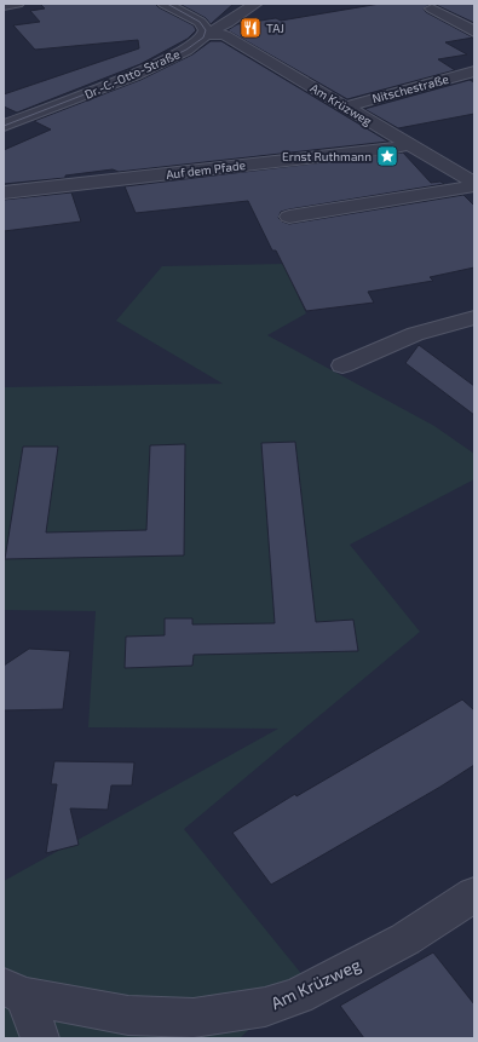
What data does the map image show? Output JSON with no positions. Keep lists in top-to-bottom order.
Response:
{
  "streets": {
    "street": [
      "Dr.-C.-Otto-Straße",
      "Nitschestraße",
      "Am Krüzweg",
      "Auf dem Pfade"
    ]
  },
  "crossings": [
    ["Dr.-C.-Otto-Straße", "Am Krüzweg"],
    ["Nitschestraße", "Am Krüzweg"],
    ["Am Krüzweg", "Auf dem Pfade"]
  ],
  "places": {
    "restaurant": ["TAJ"],
    "place": ["Ernst Ruthmann"]
  }
}
